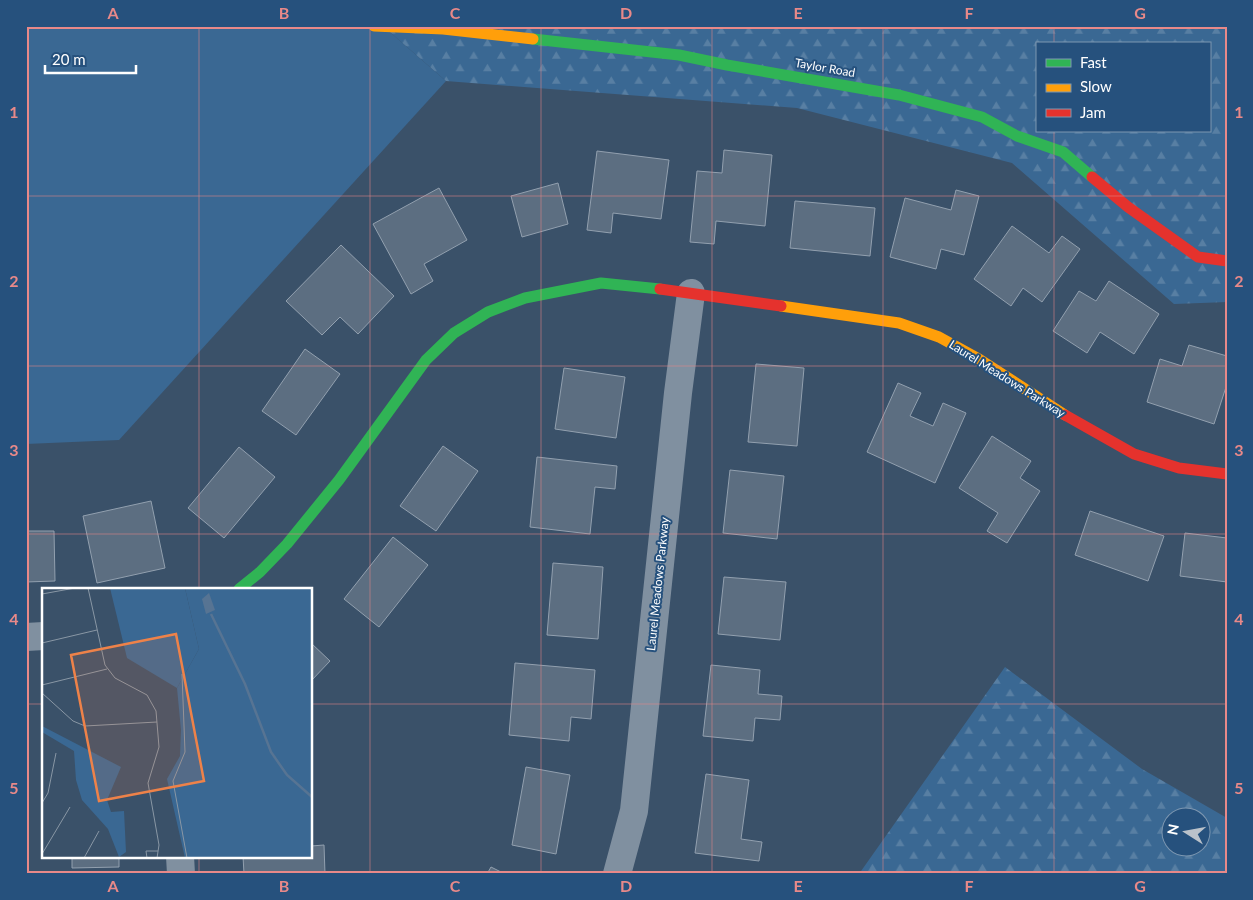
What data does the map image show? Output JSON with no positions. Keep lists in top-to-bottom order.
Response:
{
  "streets": {
    "street": ["Taylor Road", "Laurel Meadows Parkway"]
  },
  "legend": ["Fast", "Slow", "Jam"],
  "scale_bar": "20 m",
  "north": "left",
  "grid": {
    "columns": [
      "A",
      "B",
      "C",
      "D",
      "E",
      "F",
      "G"
    ],
    "rows": [
      "1",
      "2",
      "3",
      "4",
      "5"
    ]
  }
}
